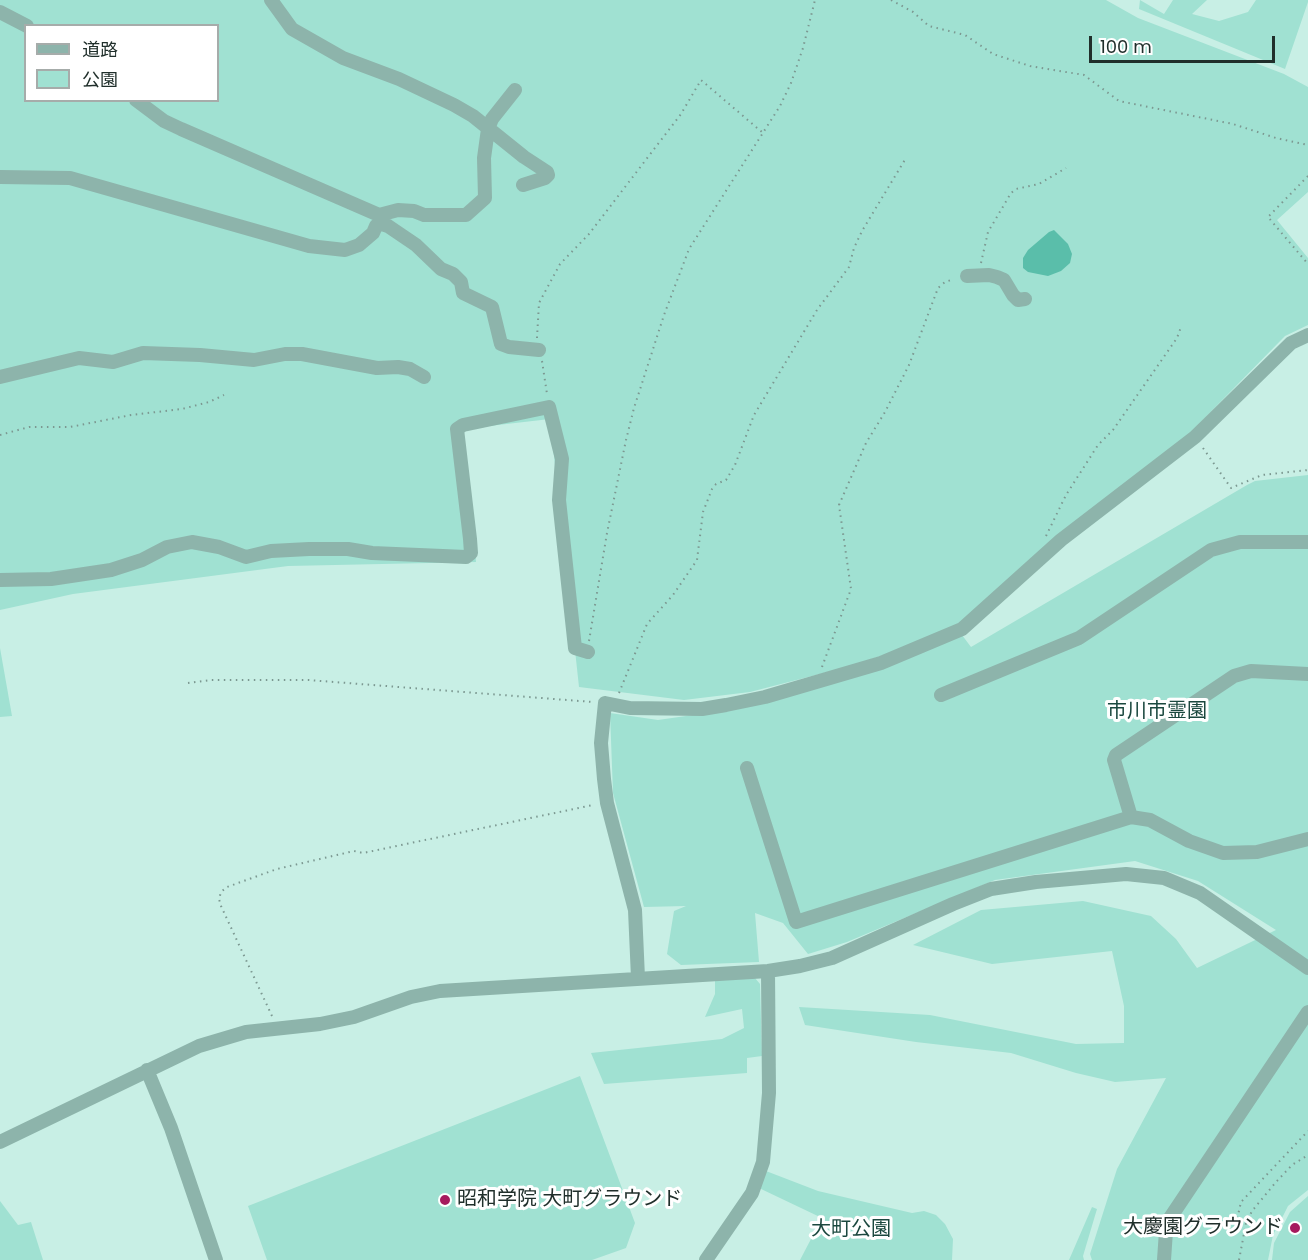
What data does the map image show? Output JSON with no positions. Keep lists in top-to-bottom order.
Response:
{
  "parks": ["市川市霊園", "大町公園"],
  "places": ["昭和学院 大町グラウンド", "大慶園グラウンド"],
  "legend": ["道路", "公園"],
  "scale_bar": "100 m"
}
